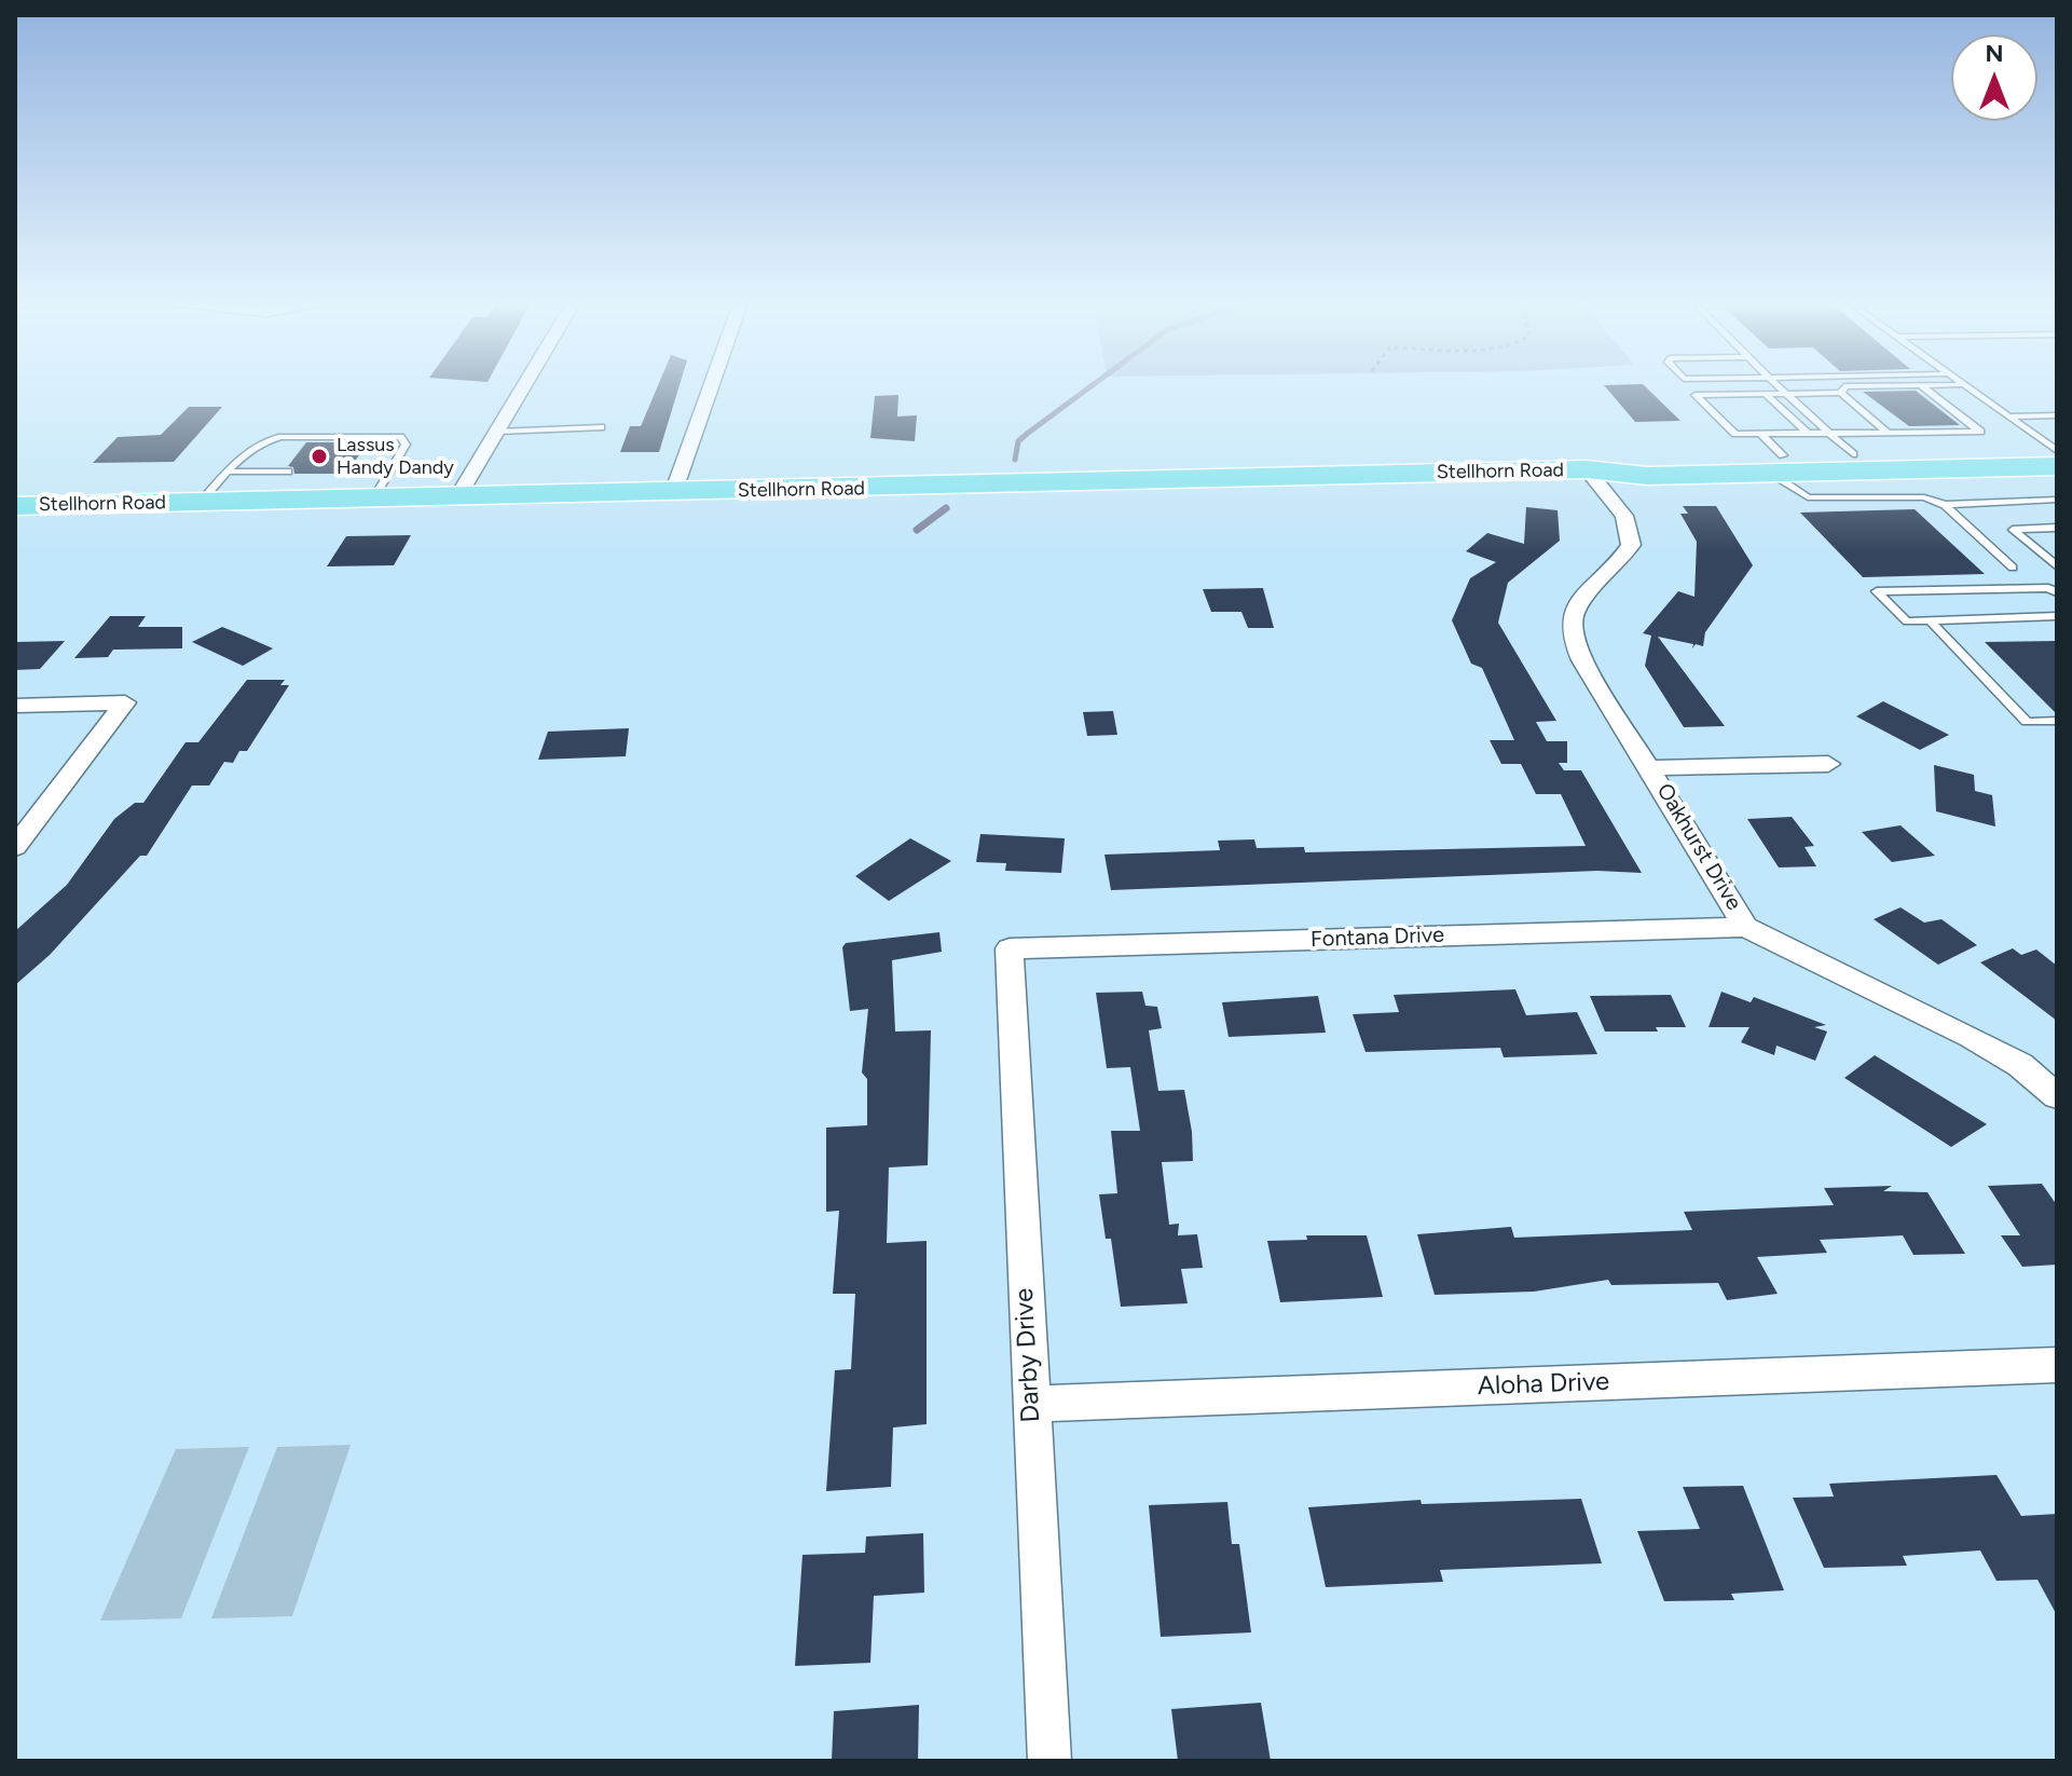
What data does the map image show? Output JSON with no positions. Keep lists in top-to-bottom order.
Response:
{
  "streets": {
    "main road": ["Stellhorn Road"],
    "street": [
      "Oakhurst Drive",
      "Fontana Drive",
      "Darby Drive",
      "Aloha Drive"
    ]
  },
  "crossings": [
    ["Stellhorn Road", "Oakhurst Drive"],
    ["Oakhurst Drive", "Fontana Drive"],
    ["Fontana Drive", "Darby Drive"],
    ["Darby Drive", "Aloha Drive"]
  ],
  "places": ["Lassus Handy Dandy"],
  "north": "top"
}
